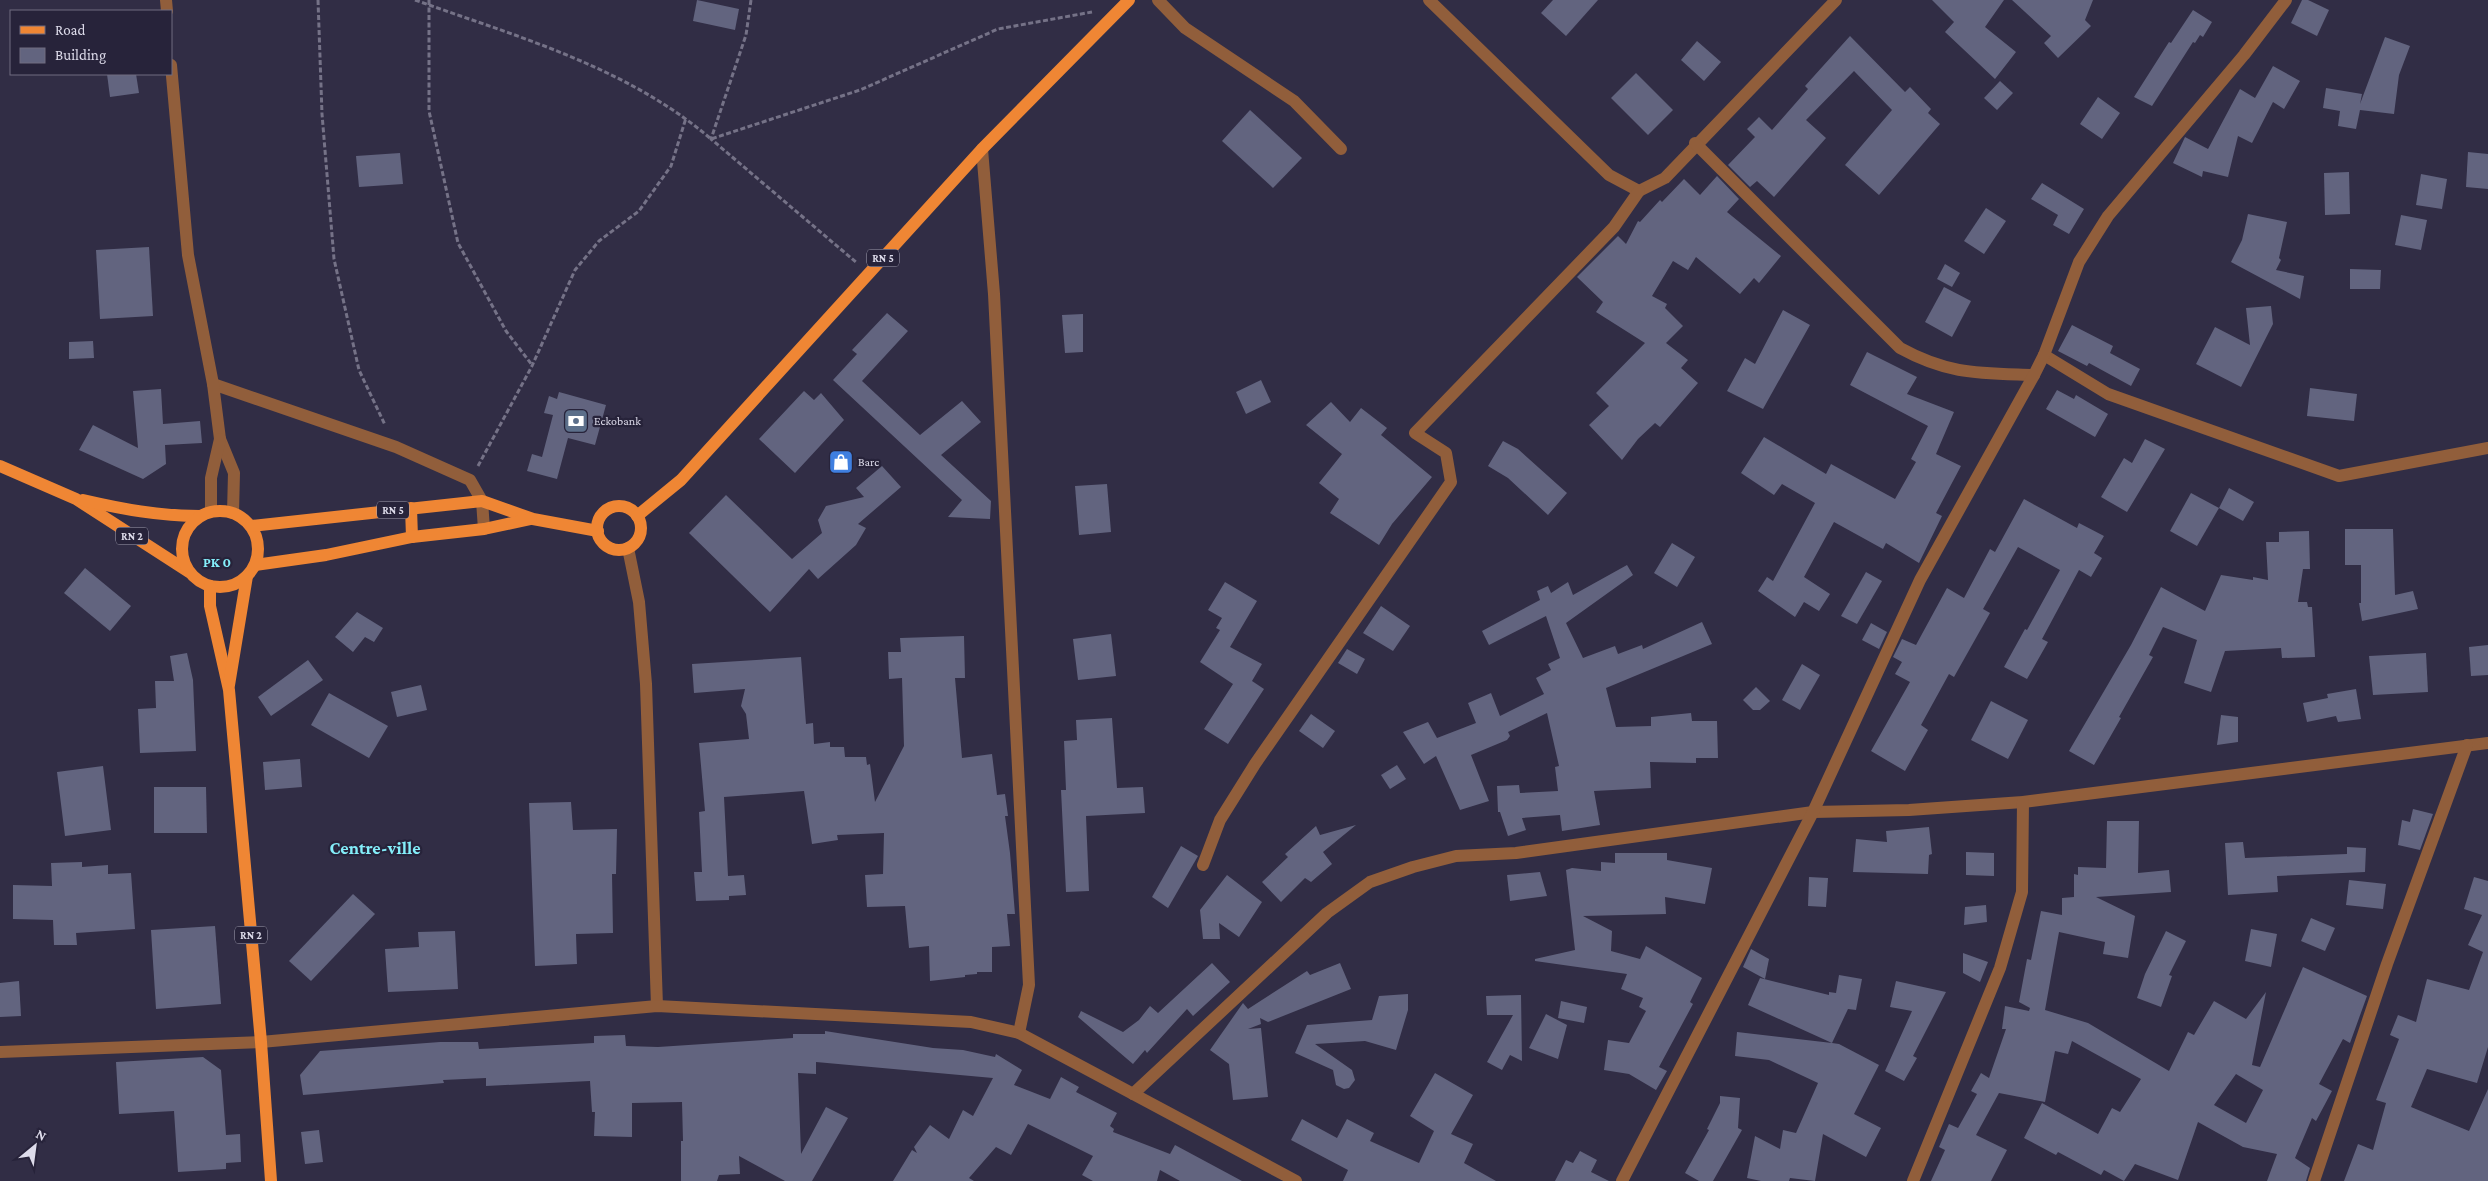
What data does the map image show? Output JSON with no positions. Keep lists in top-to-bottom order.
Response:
{
  "streets": {
    "main road": ["RN 5", "RN 2"]
  },
  "crossings": [
    ["RN 5", "RN 2"]
  ],
  "districts": ["PK 0", "Centre-ville"],
  "places": {
    "bank": ["Eckobank"],
    "shop": ["Barc"]
  },
  "legend": ["Road", "Building"],
  "north": "top right"
}
